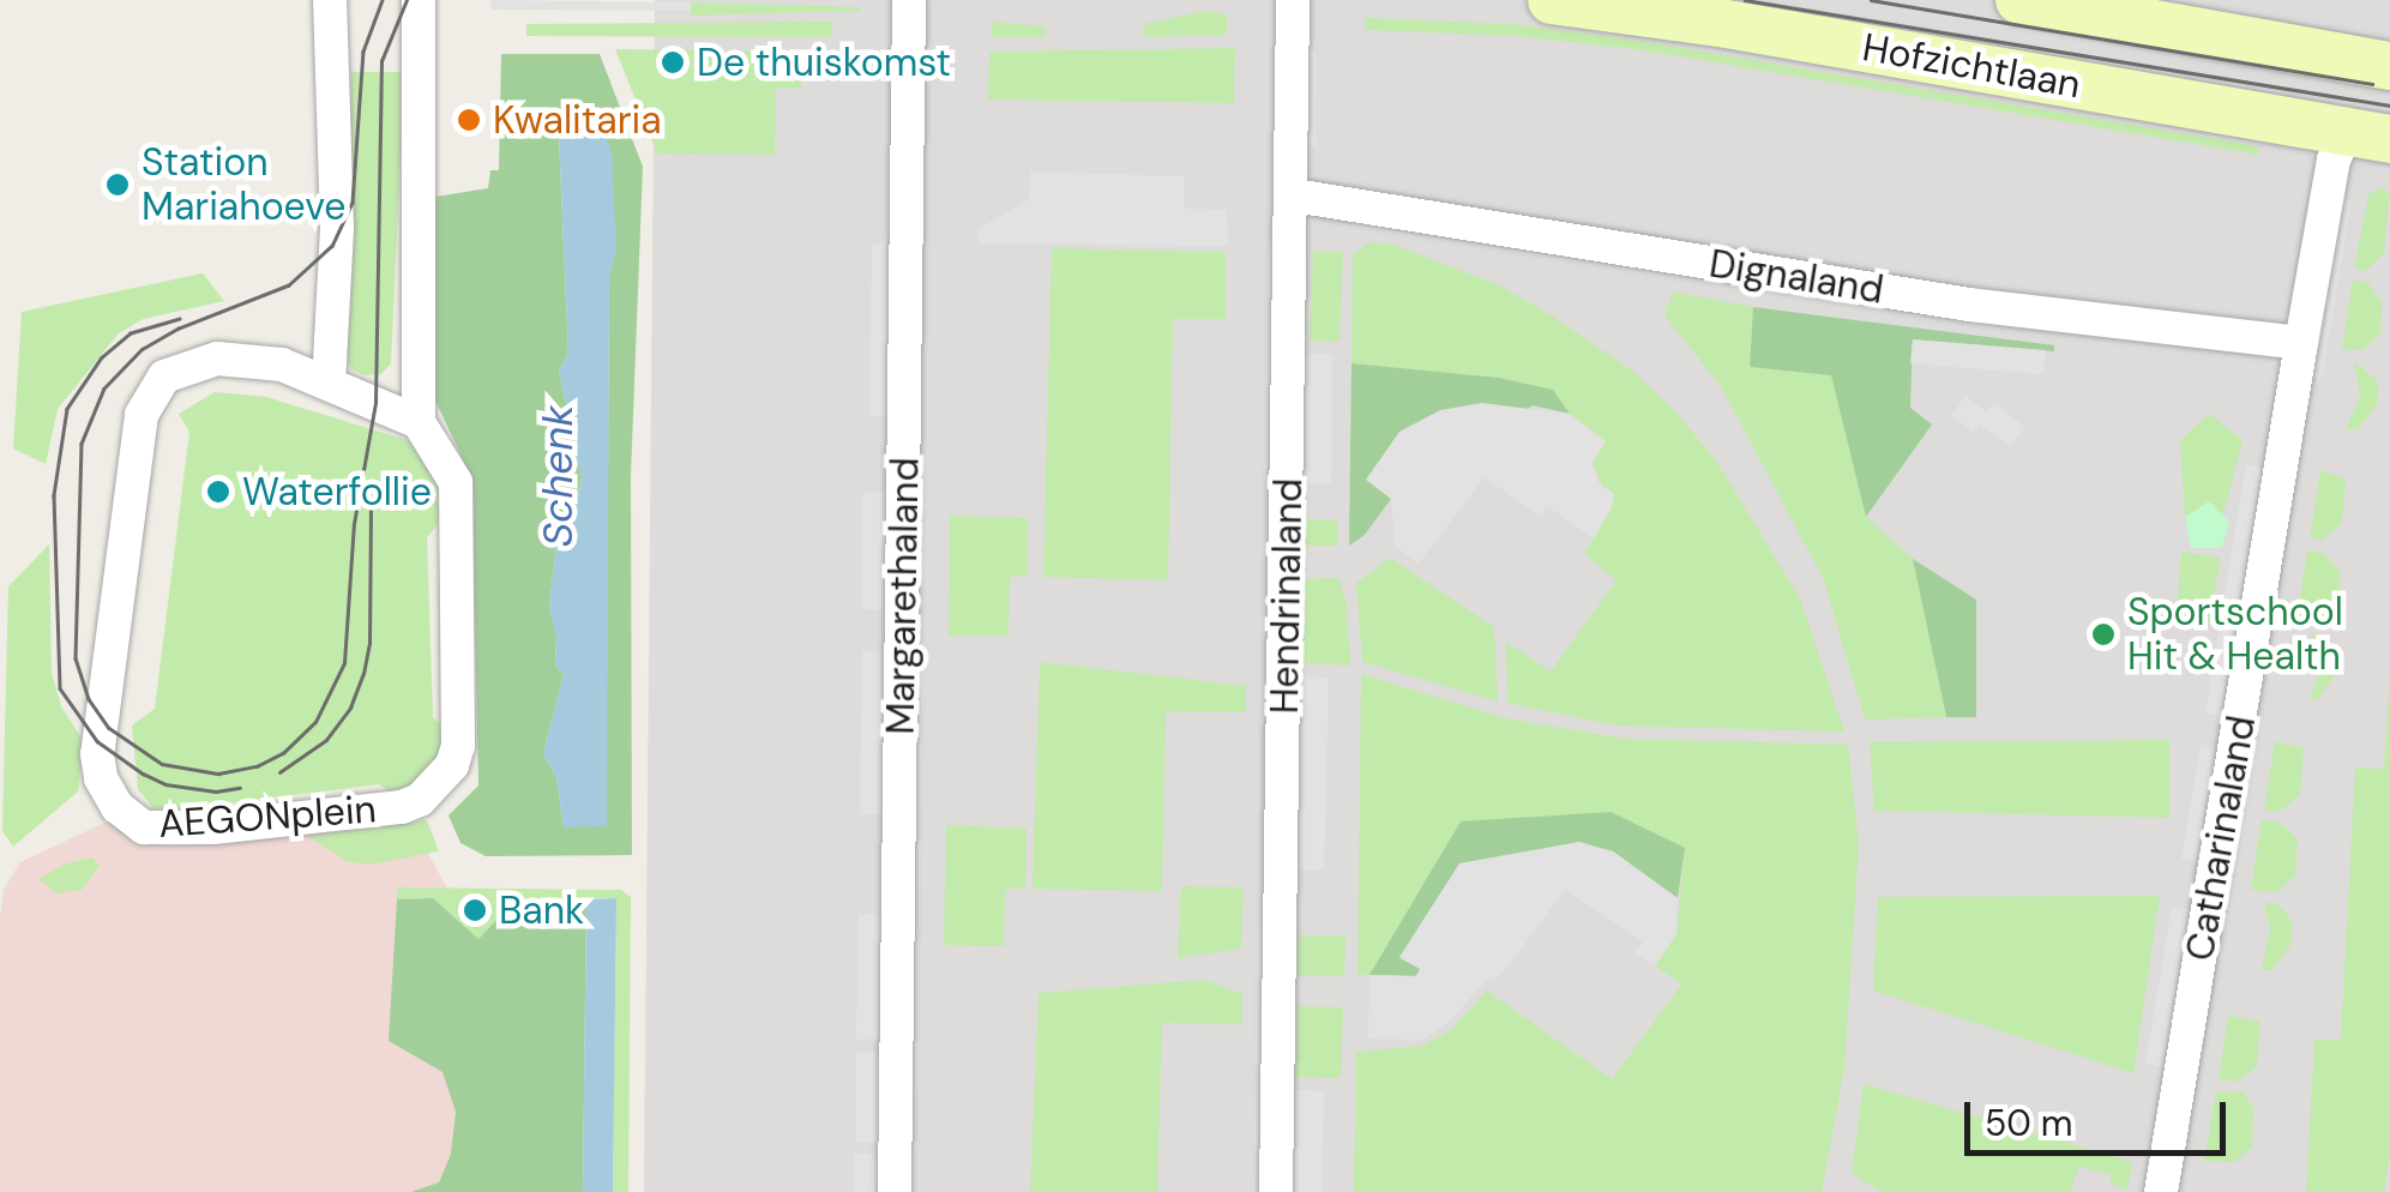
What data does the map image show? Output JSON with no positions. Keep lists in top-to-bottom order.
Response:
{
  "streets": {
    "main road": ["Hofzichtlaan"],
    "street": [
      "Dignaland",
      "Margarethaland",
      "Hendrinaland",
      "AEGONplein",
      "Catharinaland"
    ]
  },
  "crossings": [
    ["Hofzichtlaan", "Catharinaland"],
    ["Dignaland", "Hendrinaland"],
    ["Dignaland", "Catharinaland"]
  ],
  "water": ["Schenk"],
  "places": [
    "De thuiskomst",
    "Kwalitaria",
    "Station Mariahoeve",
    "Waterfollie",
    "Sportschool Hit & Health",
    "Bank"
  ],
  "scale_bar": "50 m"
}
